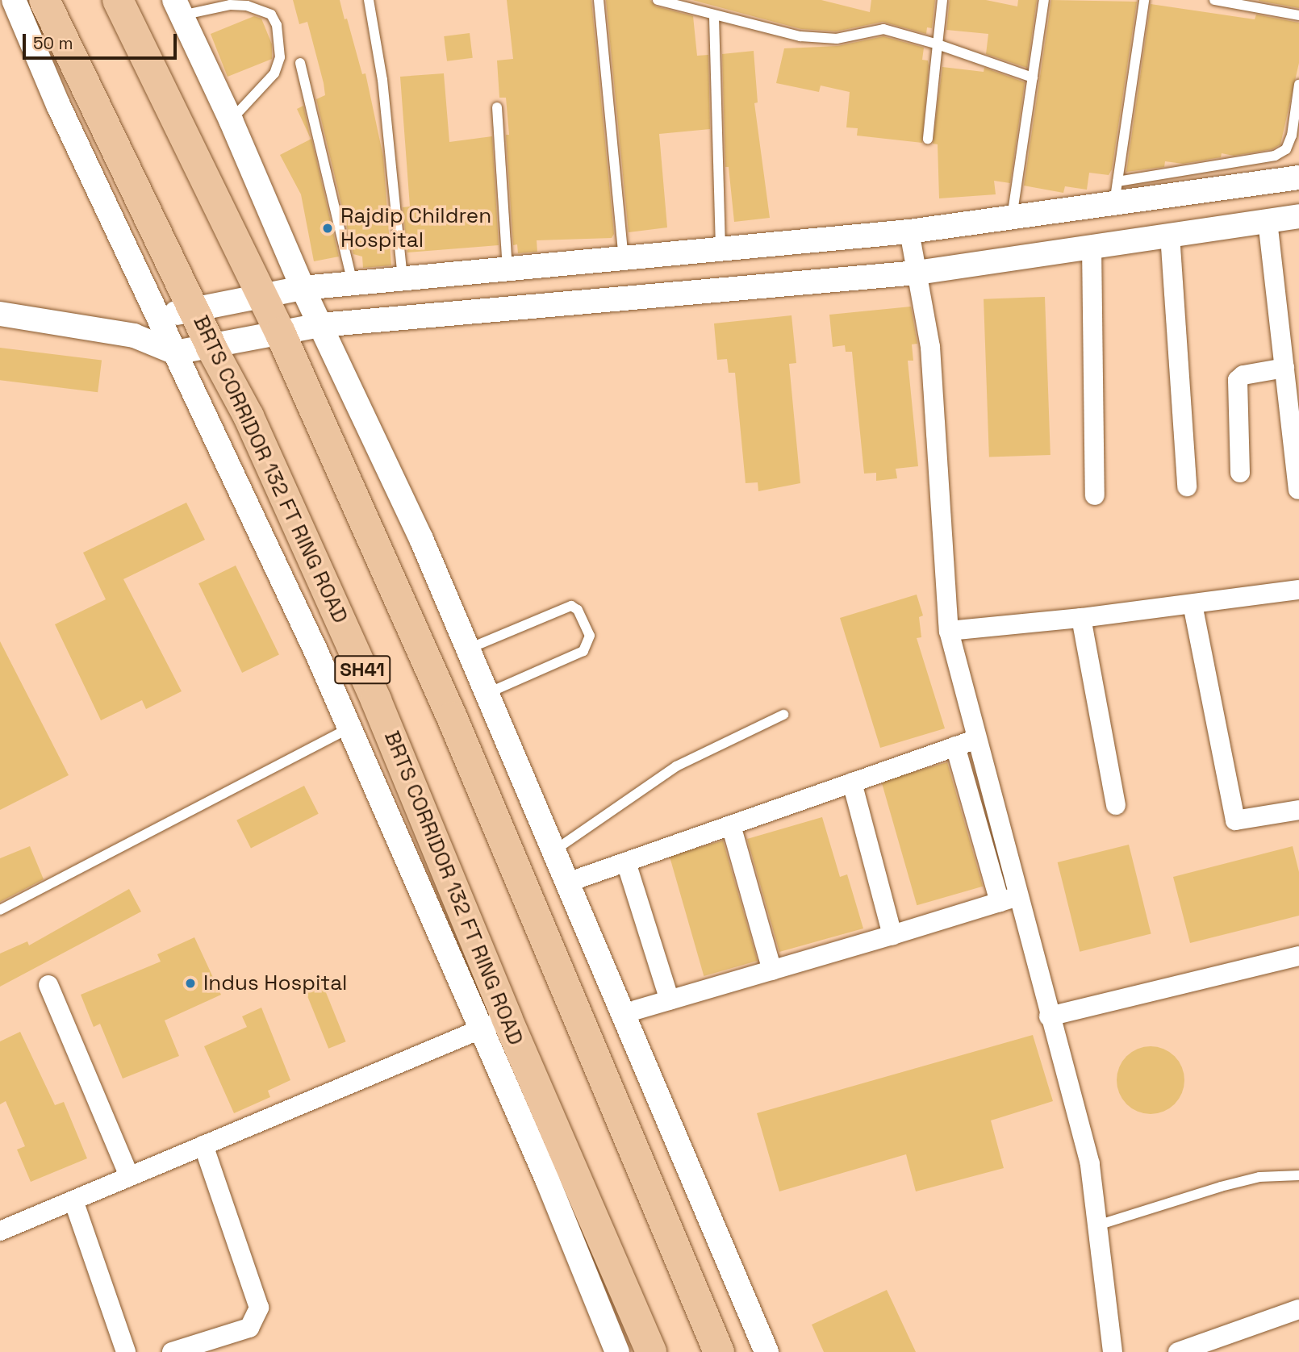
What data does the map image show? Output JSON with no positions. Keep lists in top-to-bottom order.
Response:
{
  "streets": {
    "main road": ["BRTS CORRIDOR 132 FT RING ROAD", "SH41"]
  },
  "places": ["Rajdip Children Hospital", "Indus Hospital"],
  "scale_bar": "50 m"
}
